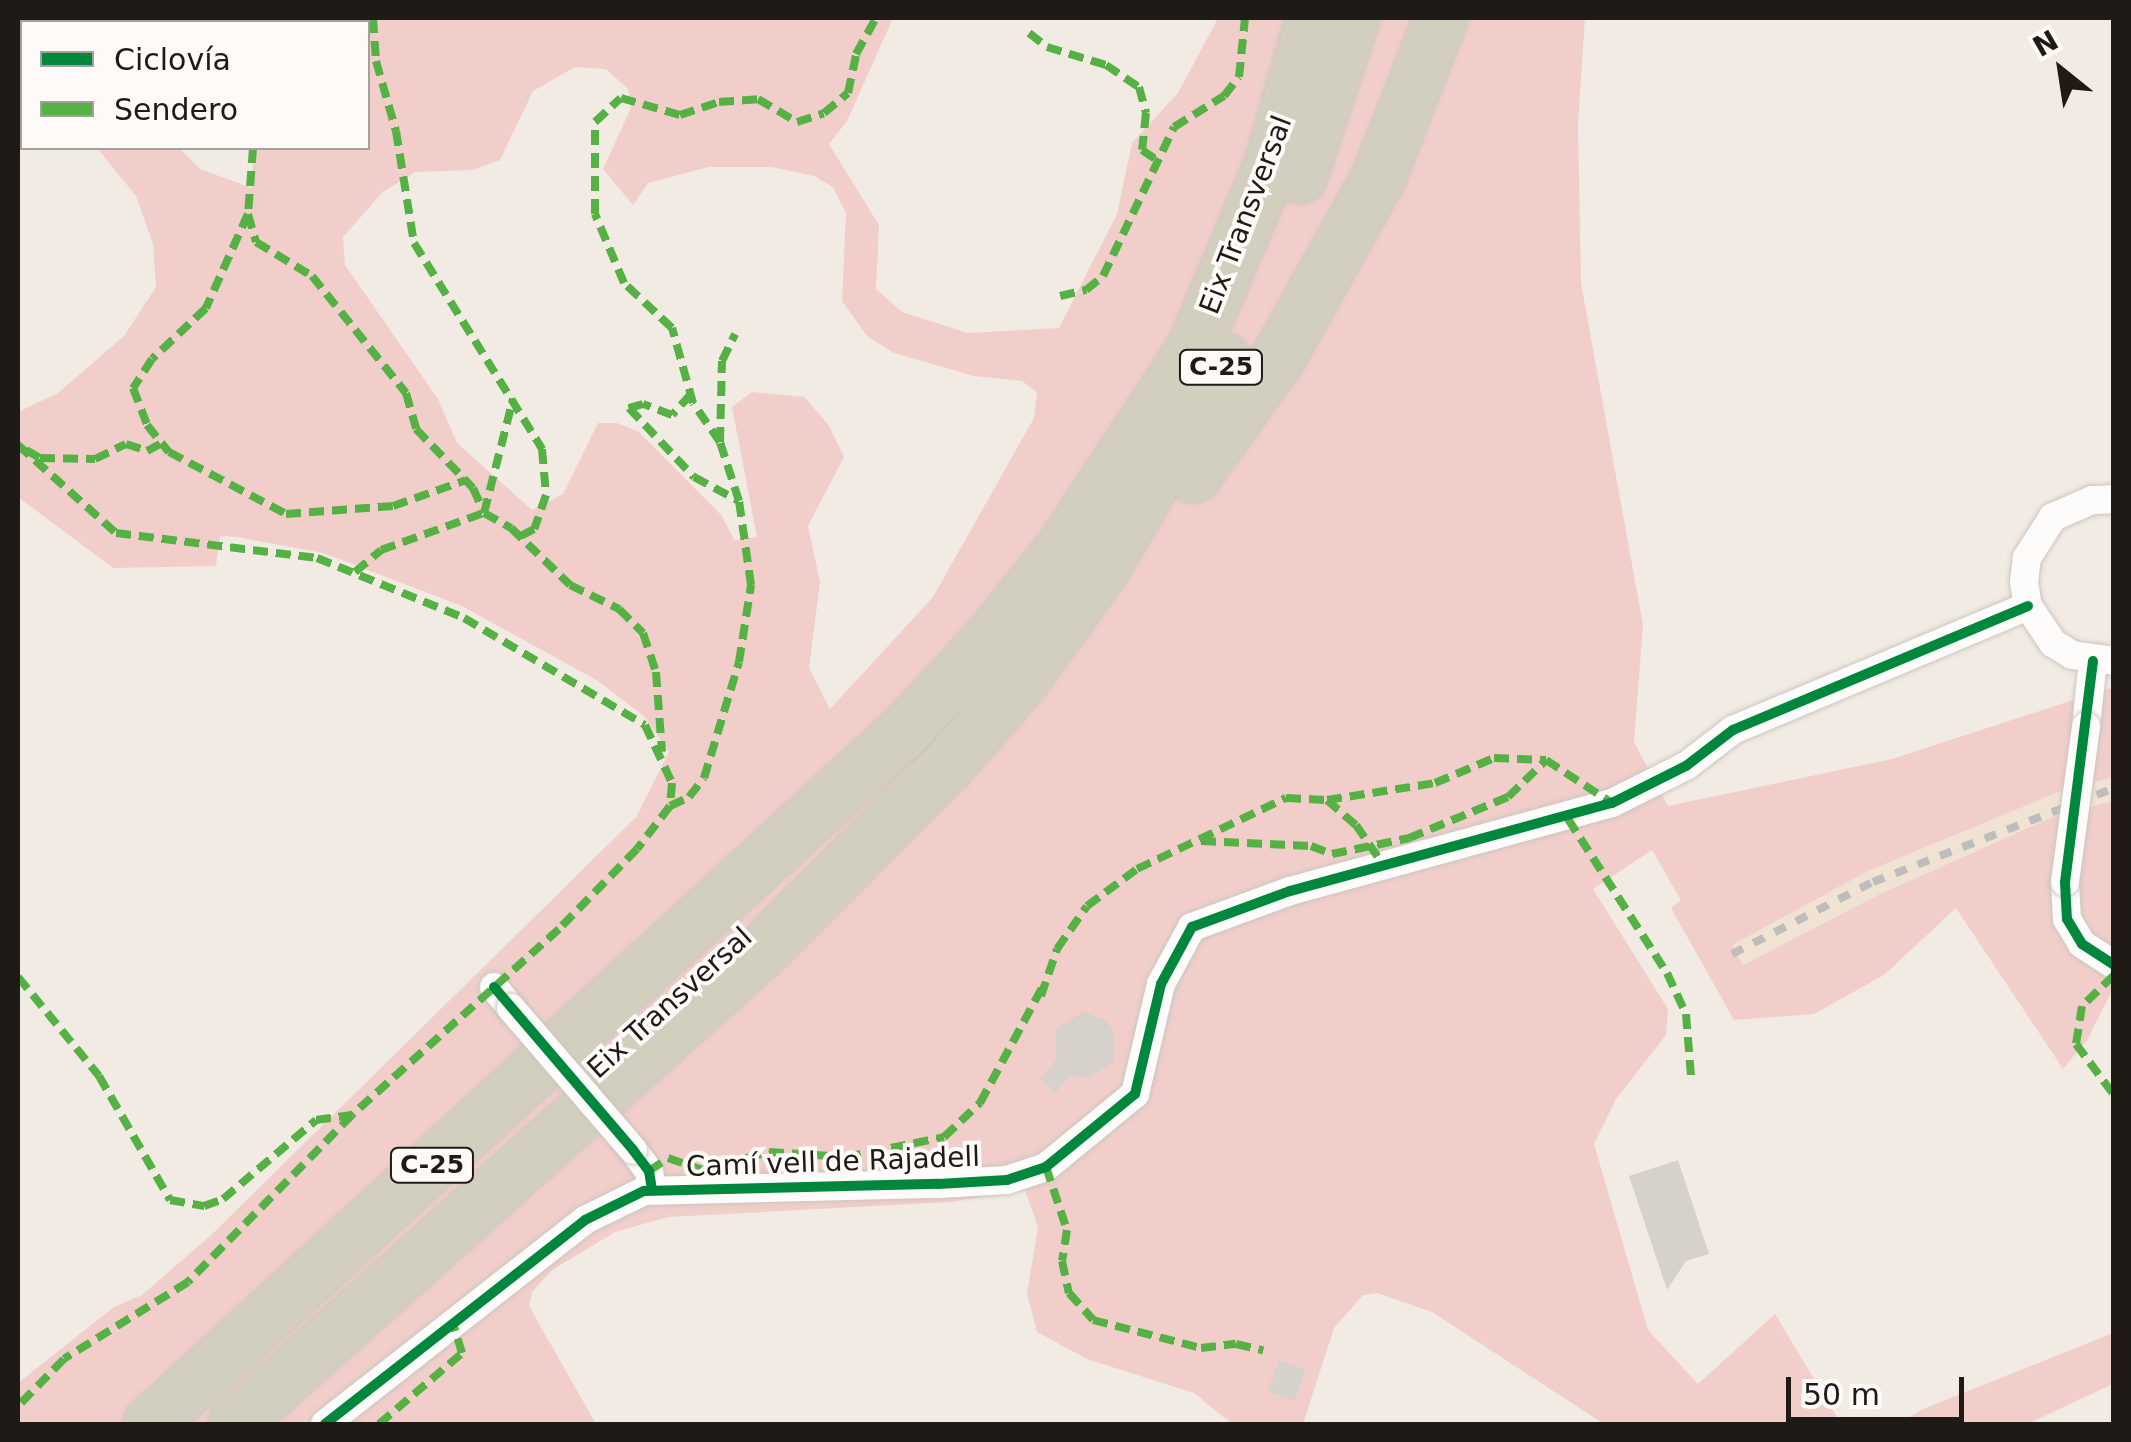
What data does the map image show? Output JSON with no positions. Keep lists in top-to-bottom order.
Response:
{
  "streets": {
    "highway": ["Eix Transversal", "C-25"],
    "street": ["Camí vell de Rajadell"]
  },
  "legend": ["Ciclovía", "Sendero"],
  "scale_bar": "50 m",
  "north": "top left"
}
